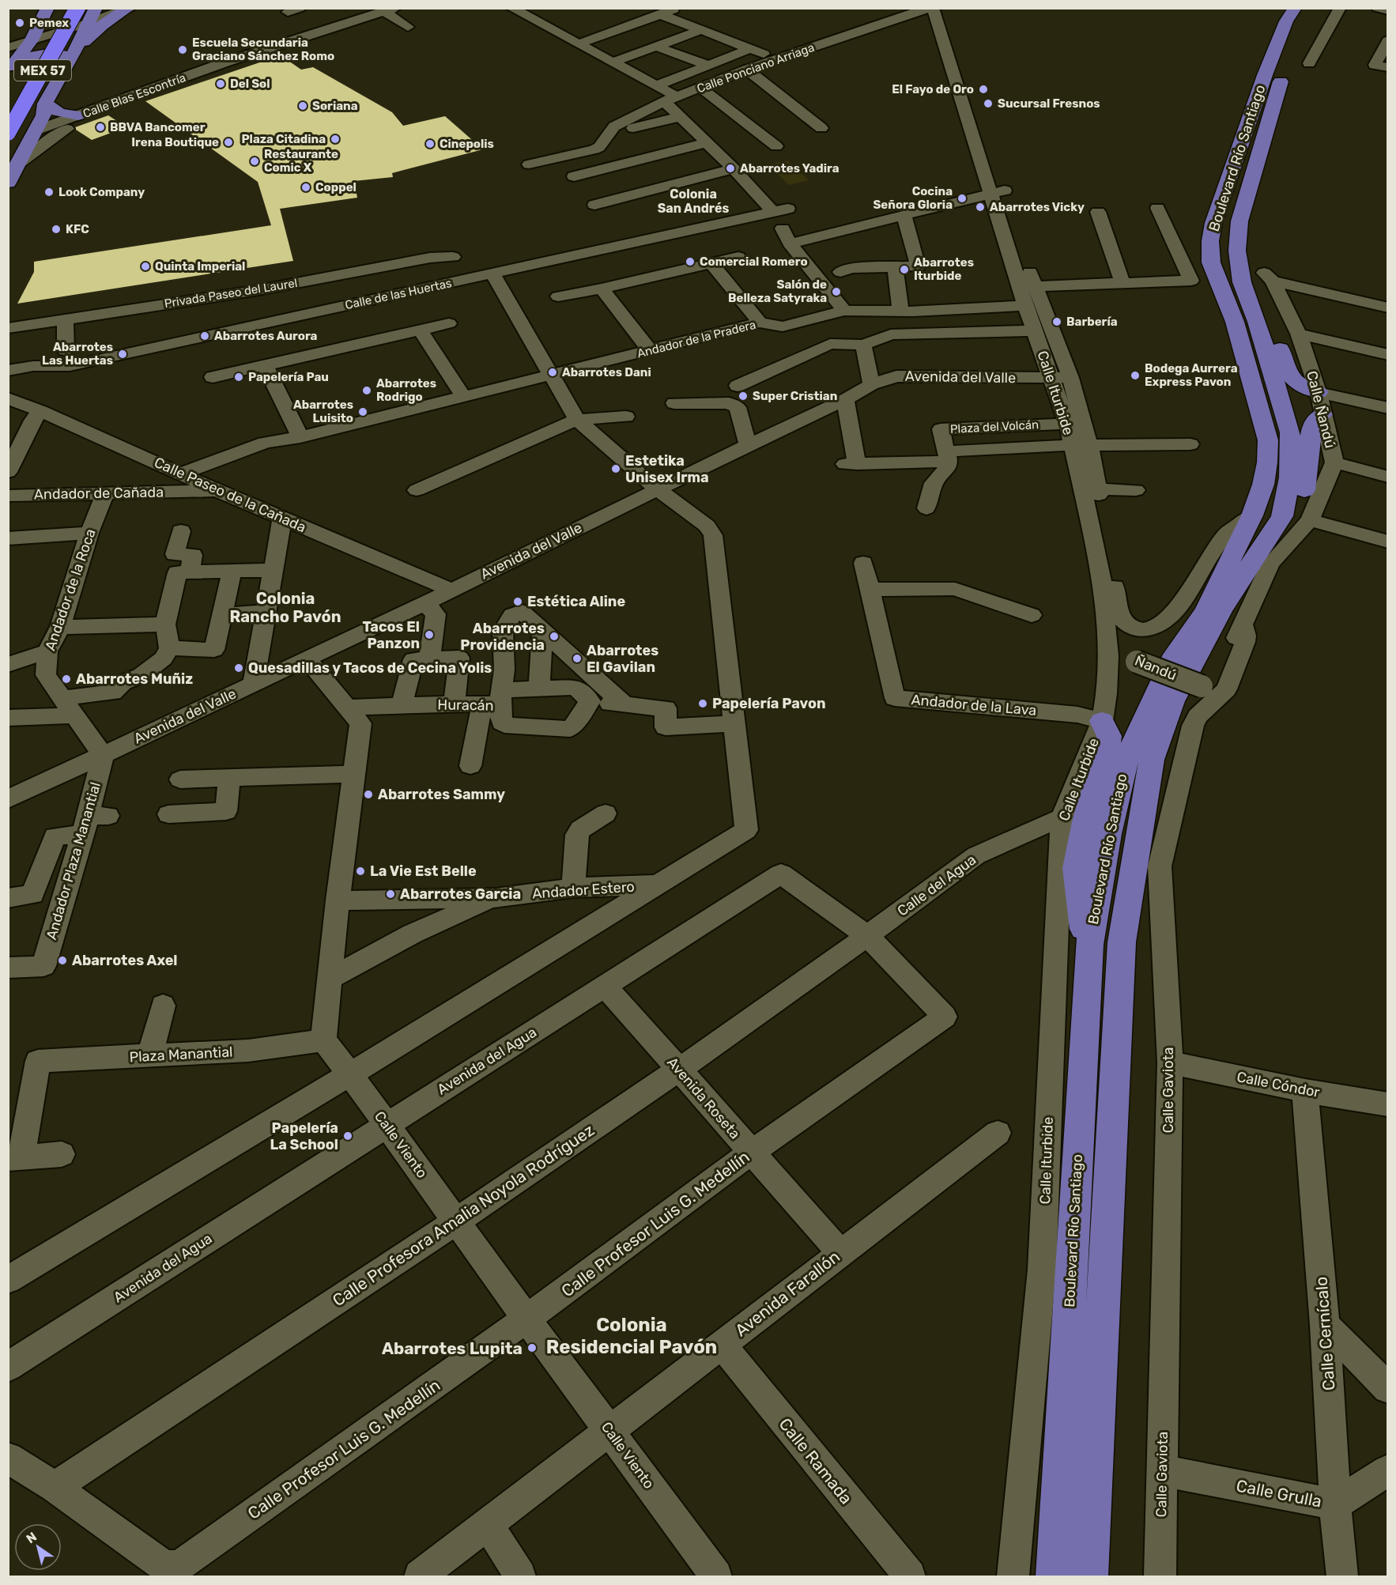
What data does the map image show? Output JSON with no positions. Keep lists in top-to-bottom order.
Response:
{
  "streets": {
    "highway": ["MEX 57"],
    "main road": ["Boulevard Río Santiago"],
    "street": [
      "Calle Ponciano Arriaga",
      "Calle Blas Escontría",
      "Privada Paseo del Laurel",
      "Calle de las Huertas",
      "Andador de la Pradera",
      "Avenida del Valle",
      "Calle Iturbide",
      "Calle Ñandú",
      "Plaza del Volcán",
      "Andador de Cañada",
      "Calle Paseo de la Cañada",
      "Andador de la Roca",
      "Ñandú",
      "Huracán",
      "Andador de la Lava",
      "Andador Plaza Manantial",
      "Calle del Agua",
      "Andador Estero",
      "Plaza Manantial",
      "Avenida del Agua",
      "Calle Cóndor",
      "Calle Gaviota",
      "Avenida Roseta",
      "Calle Viento",
      "Calle Profesora Amalia Noyola Rodríguez",
      "Calle Profesor Luis G. Medellín",
      "Avenida Farallón",
      "Calle Cernícalo",
      "Calle Ramada",
      "Calle Grulla"
    ]
  },
  "crossings": [
    ["Andador de la Pradera", "Calle Iturbide"],
    ["Andador de la Pradera", "Andador de Cañada"],
    ["Avenida del Valle", "Calle Iturbide"],
    ["Avenida del Valle", "Calle Paseo de la Cañada"],
    ["Avenida del Valle", "Andador de la Roca"],
    ["Avenida del Valle", "Andador Plaza Manantial"],
    ["Calle Iturbide", "Plaza del Volcán"],
    ["Calle Iturbide", "Ñandú"],
    ["Calle Iturbide", "Andador de la Lava"],
    ["Calle Iturbide", "Calle del Agua"],
    ["Calle Ñandú", "Ñandú"],
    ["Calle Ñandú", "Calle Gaviota"],
    ["Andador de Cañada", "Calle Paseo de la Cañada"],
    ["Andador de Cañada", "Andador de la Roca"],
    ["Andador de la Roca", "Andador Plaza Manantial"],
    ["Calle del Agua", "Avenida del Agua"],
    ["Calle del Agua", "Calle Profesora Amalia Noyola Rodríguez"],
    ["Plaza Manantial", "Calle Viento"],
    ["Avenida del Agua", "Avenida Roseta"],
    ["Avenida del Agua", "Calle Viento"],
    ["Avenida del Agua", "Calle Profesora Amalia Noyola Rodríguez"],
    ["Avenida del Agua", "Calle Profesor Luis G. Medellín"],
    ["Calle Cóndor", "Calle Gaviota"],
    ["Calle Cóndor", "Calle Cernícalo"],
    ["Calle Gaviota", "Calle Grulla"],
    ["Avenida Roseta", "Calle Profesora Amalia Noyola Rodríguez"],
    ["Avenida Roseta", "Calle Profesor Luis G. Medellín"],
    ["Avenida Roseta", "Avenida Farallón"],
    ["Calle Viento", "Calle Profesora Amalia Noyola Rodríguez"],
    ["Calle Viento", "Calle Profesor Luis G. Medellín"],
    ["Calle Viento", "Avenida Farallón"],
    ["Calle Profesora Amalia Noyola Rodríguez", "Calle Profesor Luis G. Medellín"],
    ["Avenida Farallón", "Calle Ramada"],
    ["Calle Cernícalo", "Calle Grulla"]
  ],
  "districts": ["Colonia San Andrés", "Colonia Rancho Pavón", "Colonia Residencial Pavón"],
  "places": [
    "Pemex",
    "Escuela Secundaria Graciano Sánchez Romo",
    "Del Sol",
    "El Fayo de Oro",
    "Sucursal Fresnos",
    "Soriana",
    "BBVA Bancomer",
    "Plaza Citadina",
    "Irena Boutique",
    "Cinepolis",
    "Restaurante Comic X",
    "Abarrotes Yadira",
    "Coppel",
    "Look Company",
    "Cocina Señora Gloria",
    "Abarrotes Vicky",
    "KFC",
    "Comercial Romero",
    "Quinta Imperial",
    "Abarrotes Iturbide",
    "Salón de Belleza Satyraka",
    "Barbería",
    "Abarrotes Aurora",
    "Abarrotes Las Huertas",
    "Abarrotes Dani",
    "Bodega Aurrera Express Pavon",
    "Papelería Pau",
    "Abarrotes Rodrigo",
    "Super Cristian",
    "Abarrotes Luisito",
    "Estetika Unisex Irma",
    "Estética Aline",
    "Tacos El Panzon",
    "Abarrotes Providencia",
    "Abarrotes El Gavilan",
    "Quesadillas y Tacos de Cecina Yolis",
    "Abarrotes Muñiz",
    "Papelería Pavon",
    "Abarrotes Sammy",
    "La Vie Est Belle",
    "Abarrotes Garcia",
    "Abarrotes Axel",
    "Papelería La School",
    "Abarrotes Lupita"
  ],
  "north": "top left"
}
